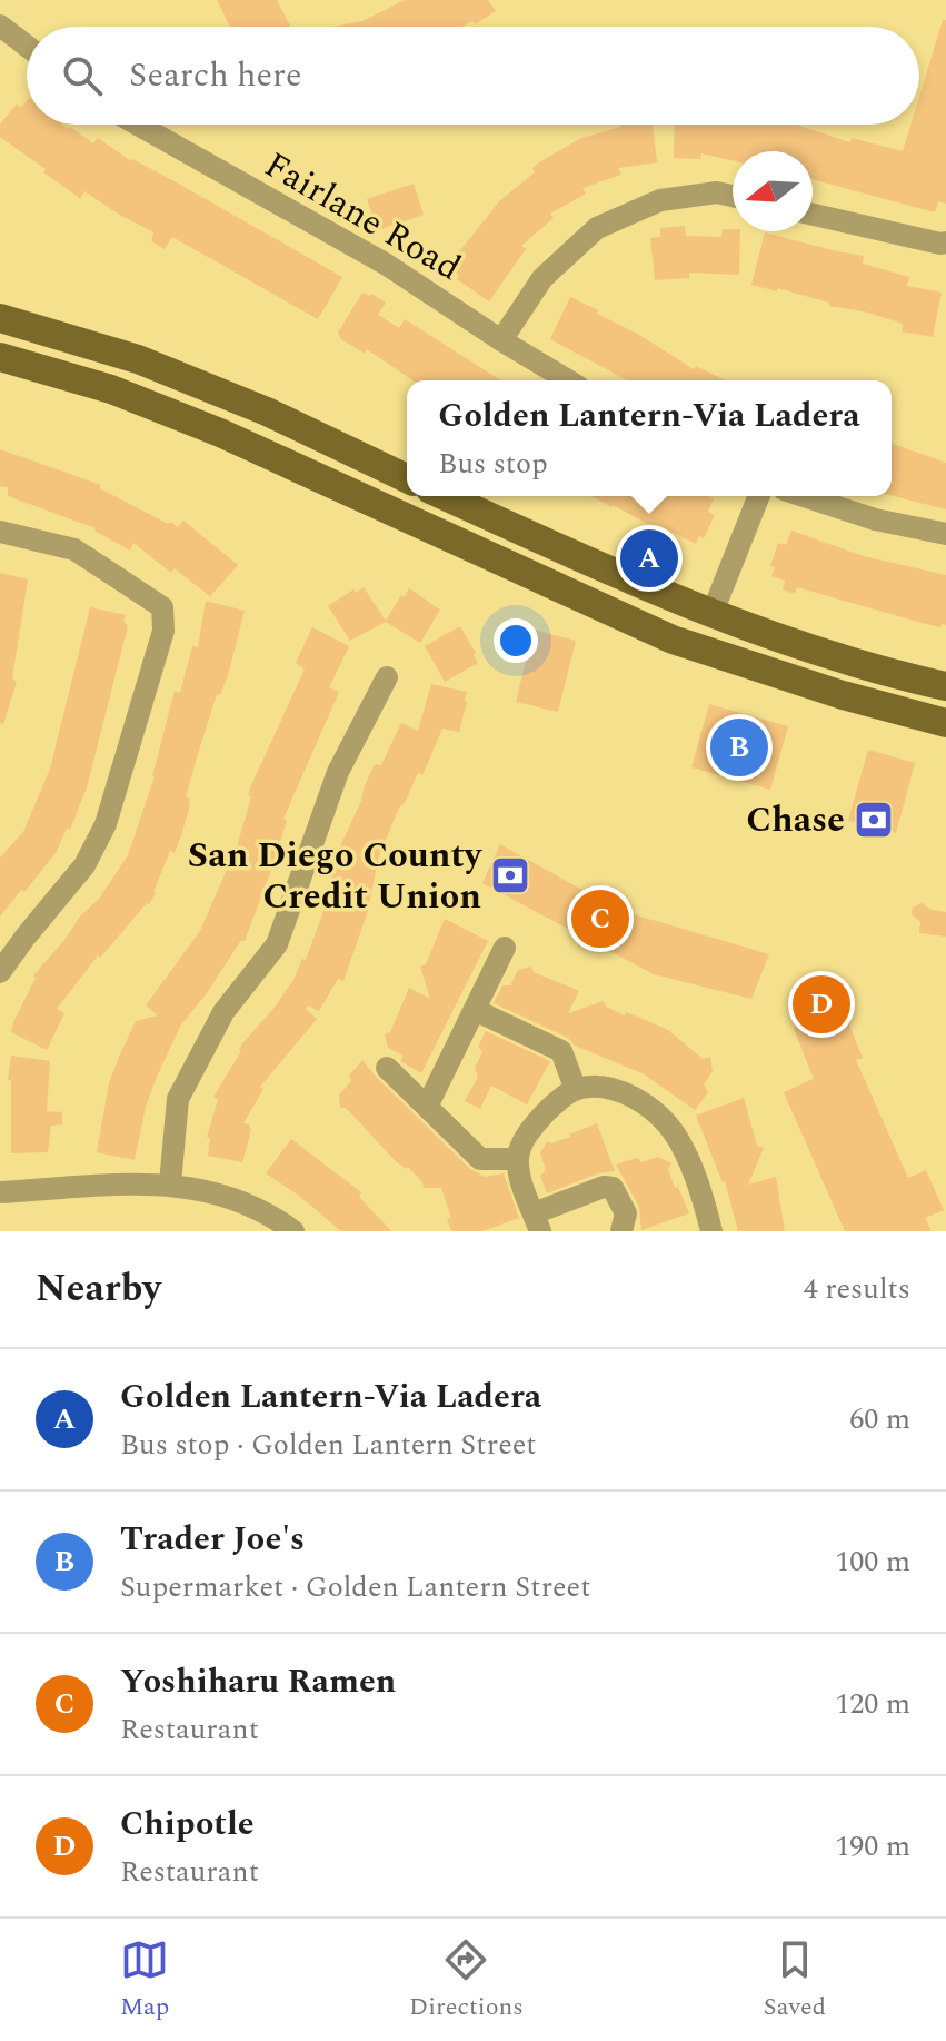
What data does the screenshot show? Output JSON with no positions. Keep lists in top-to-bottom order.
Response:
{
  "streets": {
    "street": ["Fairlane Road"]
  },
  "places": {
    "bank": ["Chase", "San Diego County Credit Union"]
  },
  "north": "left",
  "page": {
    "search": "Search here",
    "popup": ["Golden Lantern-Via Ladera", "Bus stop"],
    "pins": [
      "A",
      "B",
      "C",
      "D"
    ],
    "heading": ["Nearby", "4 results"],
    "list": [
      {
        "mark": "A",
        "name": "Golden Lantern-Via Ladera",
        "note": "Bus stop · Golden Lantern Street",
        "value": "60 m"
      },
      {
        "mark": "B",
        "name": "Trader Joe's",
        "note": "Supermarket · Golden Lantern Street",
        "value": "100 m"
      },
      {
        "mark": "C",
        "name": "Yoshiharu Ramen",
        "note": "Restaurant",
        "value": "120 m"
      },
      {
        "mark": "D",
        "name": "Chipotle",
        "note": "Restaurant",
        "value": "190 m"
      }
    ],
    "nav": ["Map", "Directions", "Saved"]
  }
}
